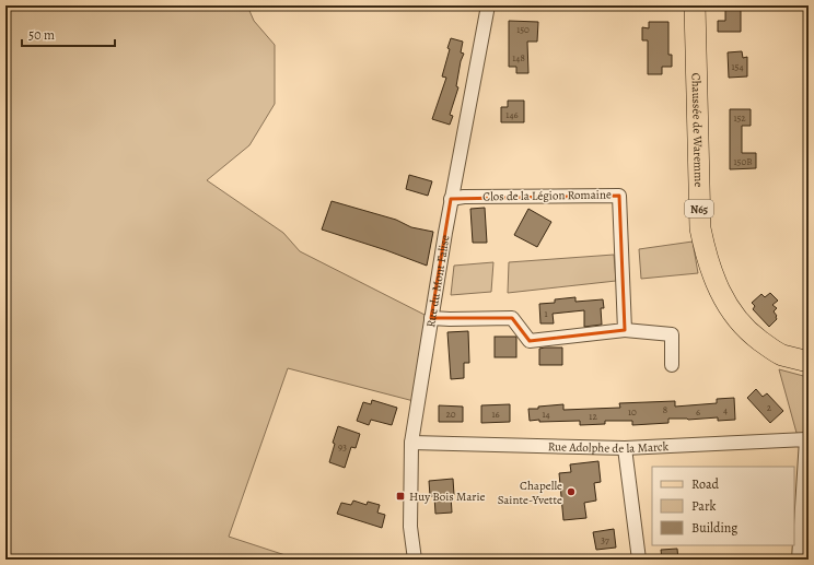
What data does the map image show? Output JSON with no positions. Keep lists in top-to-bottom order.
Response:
{
  "streets": {
    "main road": ["Chaussée de Waremme", "N65"],
    "street": ["Clos de la Légion Romaine", "Rue du Mont Falise", "Rue Adolphe de la Marck"]
  },
  "crossings": [
    ["Clos de la Légion Romaine", "Rue du Mont Falise"],
    ["Rue du Mont Falise", "Rue Adolphe de la Marck"]
  ],
  "places": {
    "other": ["Chapelle Sainte-Yvette"],
    "transit": ["Huy Bois Marie"]
  },
  "house_numbers": [
    "150",
    "148",
    "154",
    "146",
    "152",
    "150B",
    "1",
    "2",
    "8",
    "4",
    "10",
    "6",
    "20",
    "16",
    "14",
    "12",
    "93",
    "37"
  ],
  "legend": ["Road", "Park", "Building"],
  "scale_bar": "50 m"
}
